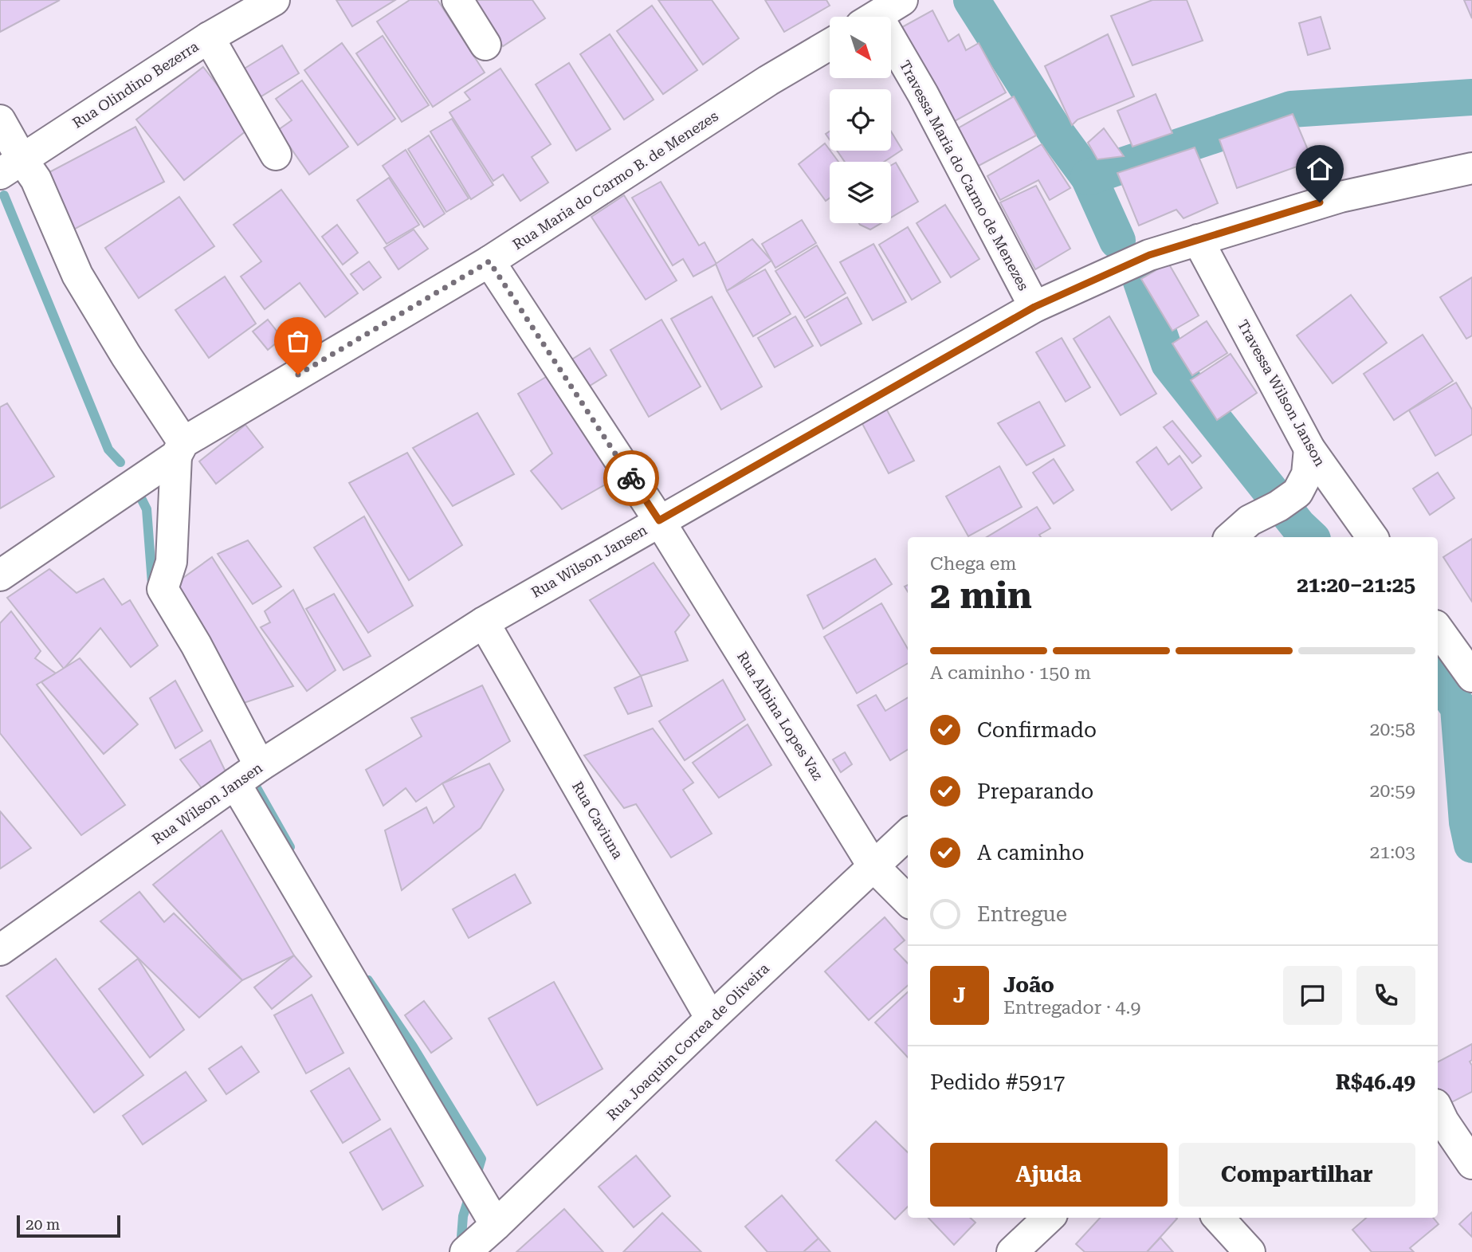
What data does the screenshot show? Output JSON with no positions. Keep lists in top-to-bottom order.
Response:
{
  "streets": {
    "street": [
      "Rua Olindino Bezerra",
      "Travessa Maria do Carmo de Menezes",
      "Rua Maria do Carmo B. de Menezes",
      "Travessa Wilson Janson",
      "Rua Wilson Jansen",
      "Rua Albina Lopes Vaz",
      "Rua Caviuna",
      "Rua Joaquim Correa de Oliveira"
    ]
  },
  "crossings": [
    ["Travessa Maria do Carmo de Menezes", "Rua Wilson Jansen"],
    ["Travessa Wilson Janson", "Rua Wilson Jansen"],
    ["Rua Wilson Jansen", "Rua Albina Lopes Vaz"],
    ["Rua Wilson Jansen", "Rua Caviuna"],
    ["Rua Albina Lopes Vaz", "Rua Joaquim Correa de Oliveira"],
    ["Rua Caviuna", "Rua Joaquim Correa de Oliveira"]
  ],
  "scale_bar": "20 m",
  "north": "bottom right",
  "page": {
    "heading": ["2 min", "Chega em", "21:20–21:25"],
    "panel": [
      "João",
      "Entregador · 4.9",
      "Pedido #5917",
      "R$46.49"
    ],
    "bar": "A caminho · 150 m",
    "list": [
      ["Confirmado", "20:58"],
      ["Preparando", "20:59"],
      ["A caminho", "21:03"],
      "Entregue"
    ],
    "round": "J",
    "buttons": ["Ajuda", "Compartilhar"],
    "scale": "20 m"
  }
}
